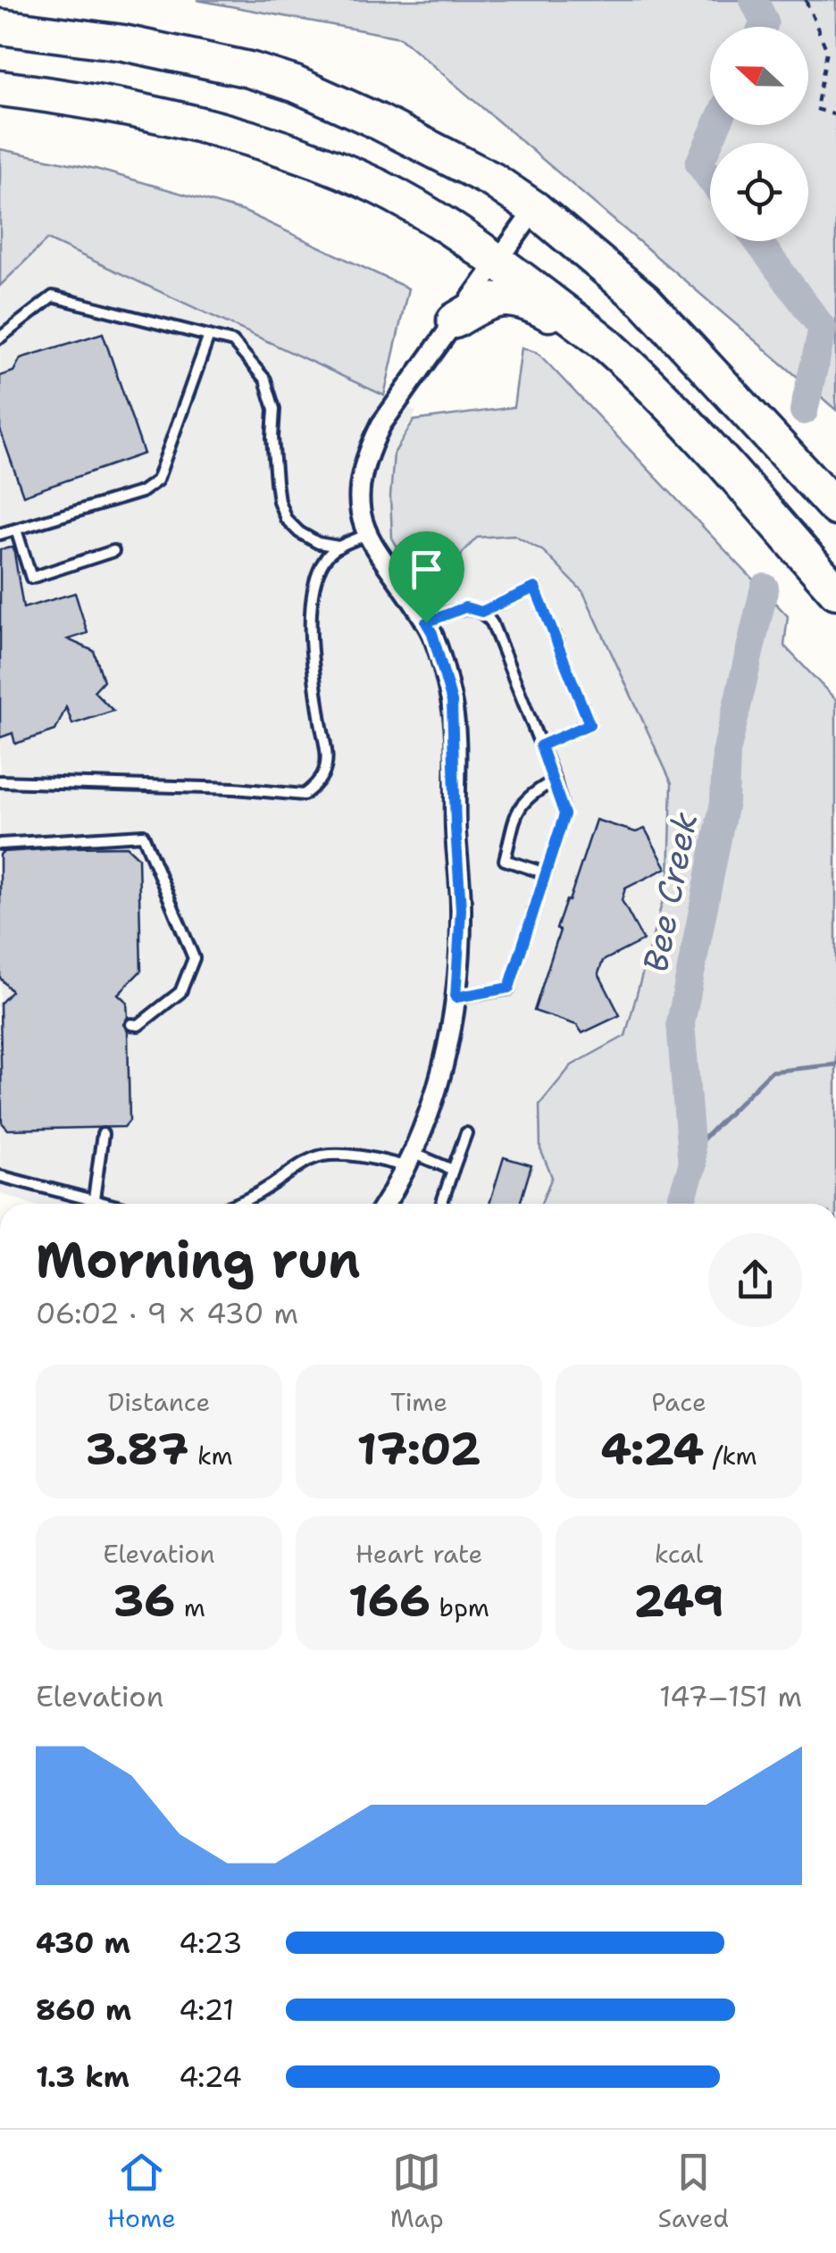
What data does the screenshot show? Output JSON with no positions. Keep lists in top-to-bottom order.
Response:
{
  "water": ["Bee Creek"],
  "north": "left",
  "page": {
    "heading": ["Morning run", "06:02 · 9 × 430 m"],
    "stats": [
      ["Distance", "3.87 km"],
      ["Time", "17:02"],
      ["Pace", "4:24 /km"],
      ["Elevation", "36 m"],
      ["Heart rate", "166 bpm"],
      ["kcal", "249"]
    ],
    "chart": ["Elevation", "147–151 m"],
    "list": [
      {
        "name": "430 m",
        "note": "4:23"
      },
      {
        "name": "860 m",
        "note": "4:21"
      },
      {
        "name": "1.3 km",
        "note": "4:24"
      }
    ],
    "tabs": ["Home", "Map", "Saved"]
  }
}
